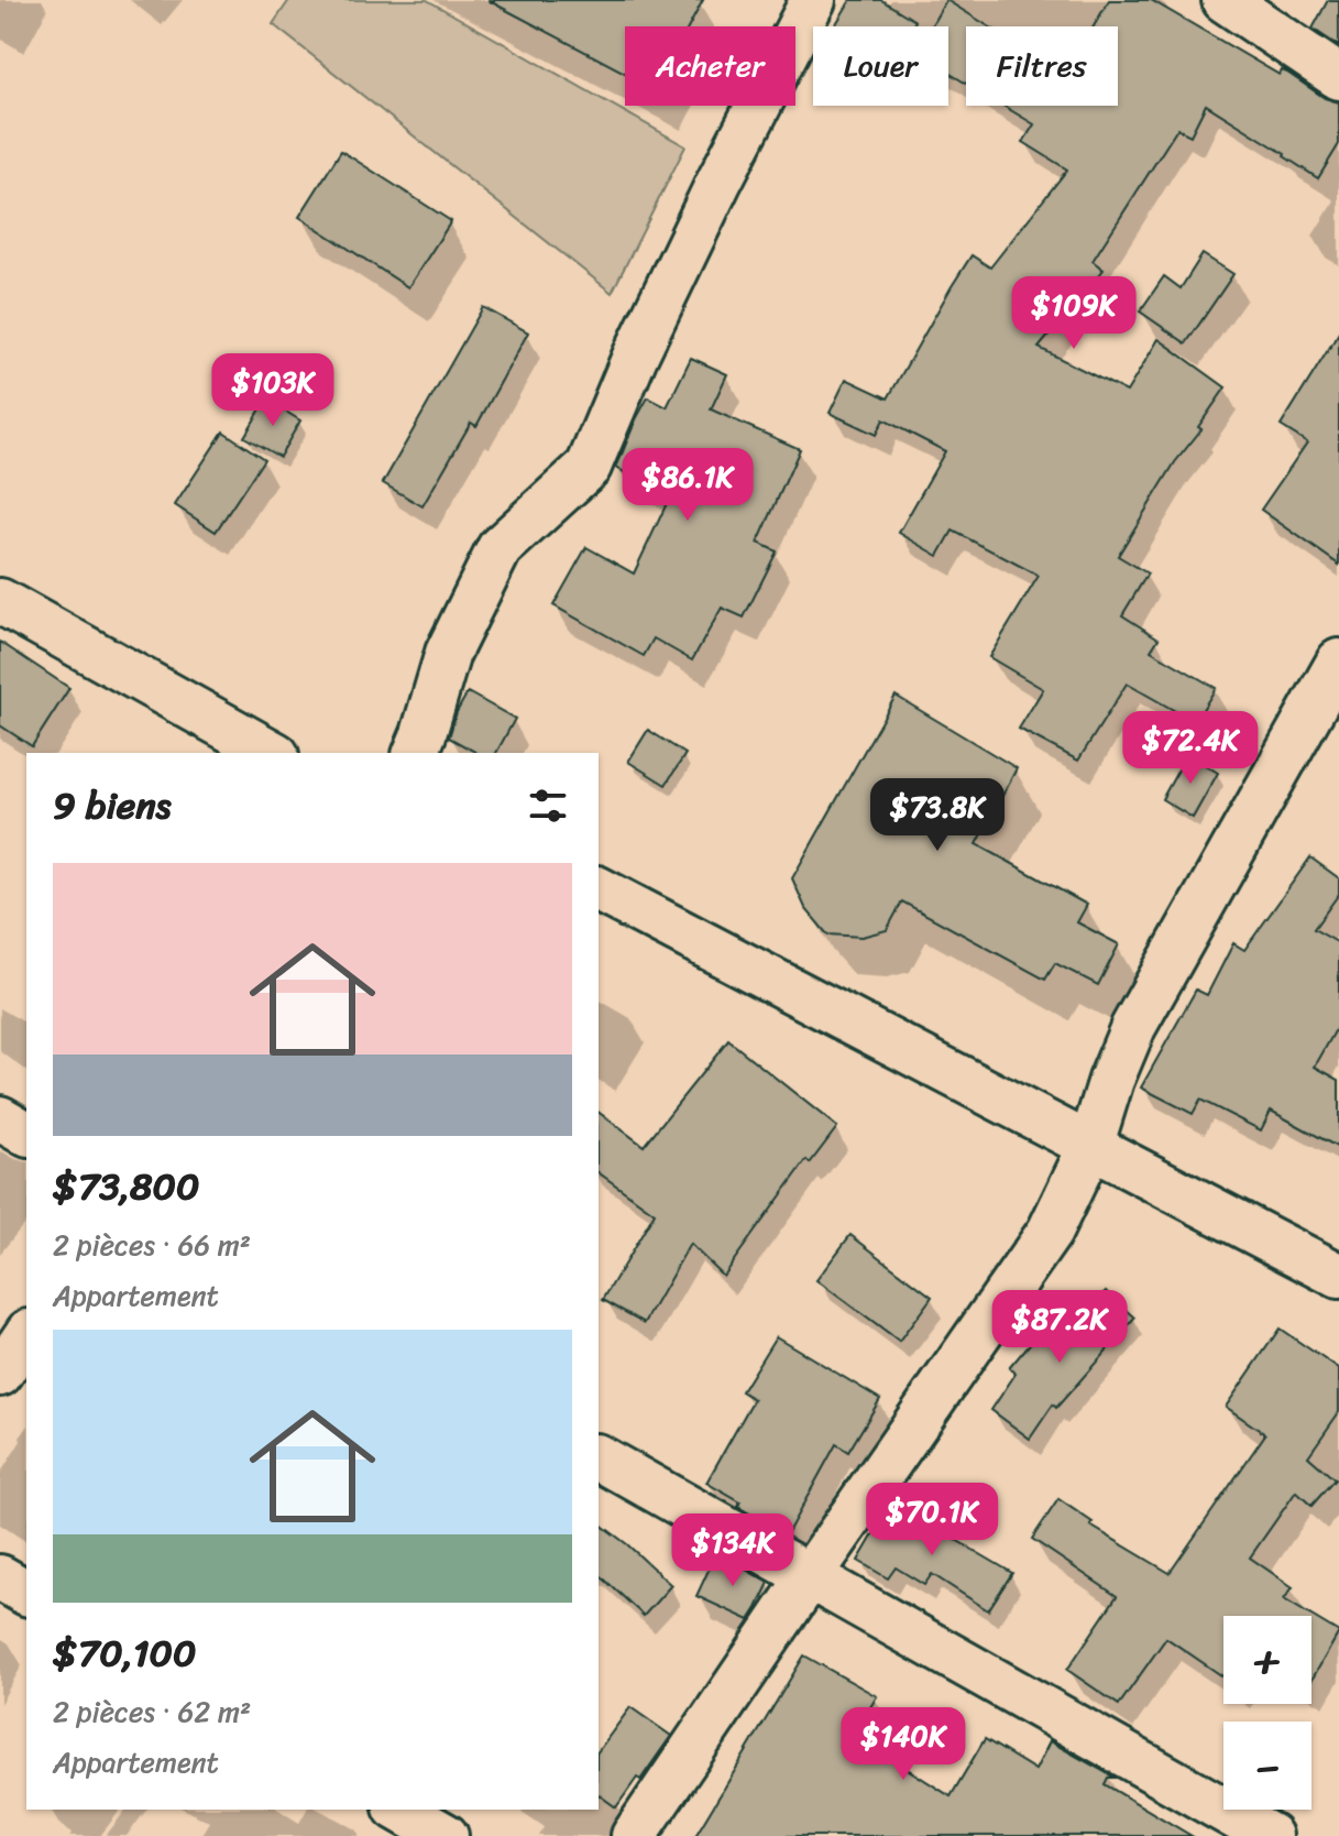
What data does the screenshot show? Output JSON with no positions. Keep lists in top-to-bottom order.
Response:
{
  "page": {
    "chip": ["Acheter", "Louer", "Filtres"],
    "price": [
      "$109K",
      "$103K",
      "$86.1K",
      "$72.4K",
      "$73.8K",
      "$87.2K",
      "$70.1K",
      "$134K",
      "$140K"
    ],
    "heading": "9 biens",
    "list": [
      {
        "name": "$73,800",
        "note": "2 pièces · 66 m² · Appartement"
      },
      {
        "name": "$70,100",
        "note": "2 pièces · 62 m² · Appartement"
      }
    ],
    "map_buttons": ["+", "−"]
  }
}
